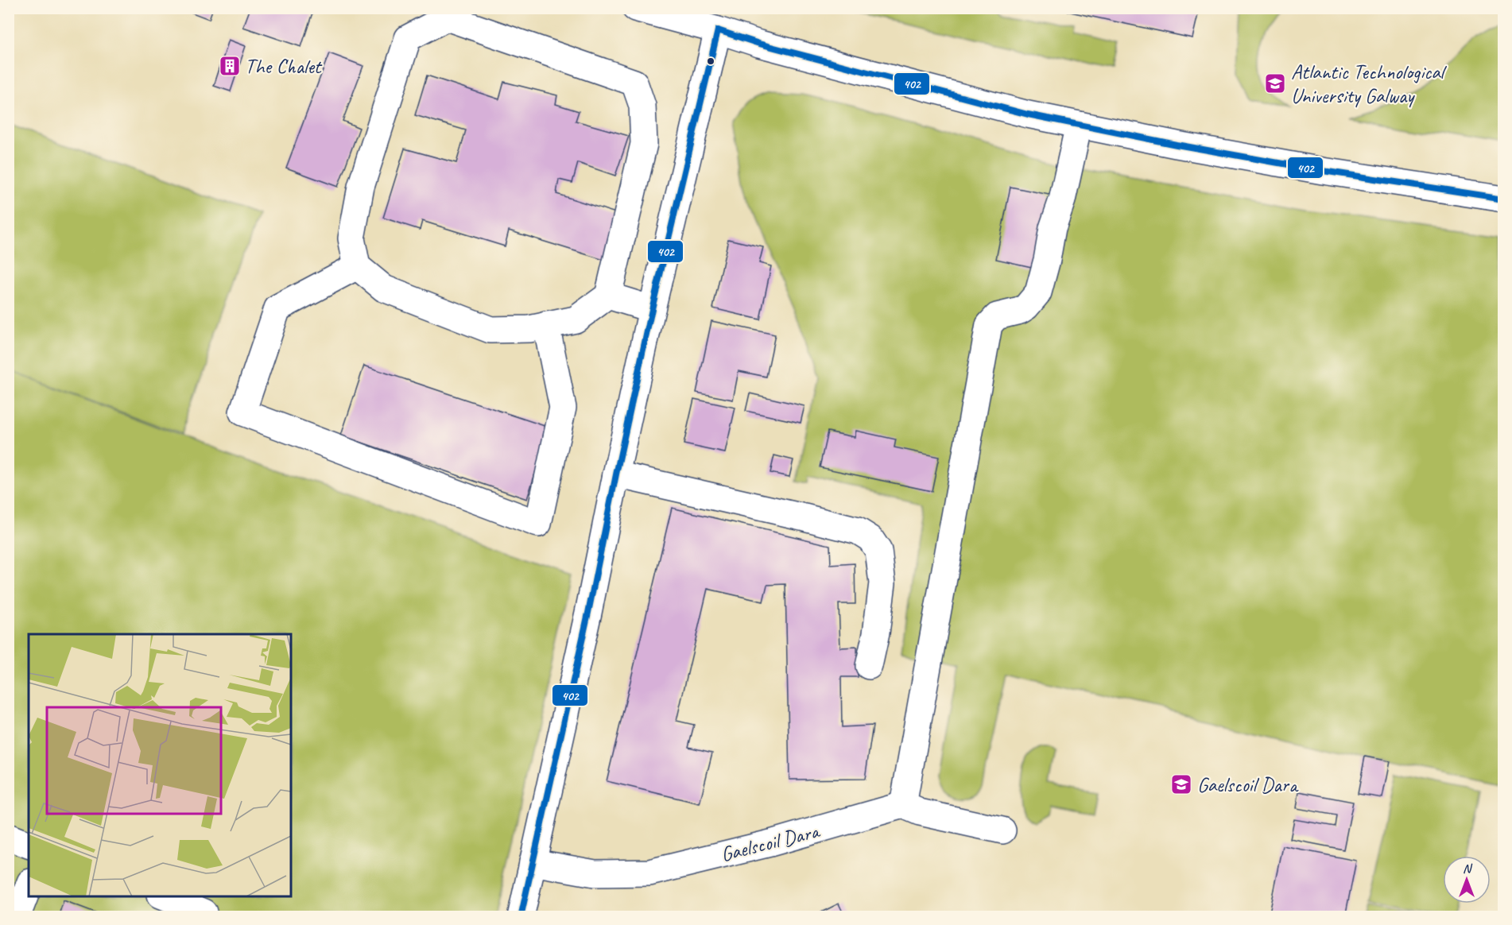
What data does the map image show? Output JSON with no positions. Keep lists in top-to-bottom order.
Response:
{
  "streets": {
    "street": ["Gaelscoil Dara"]
  },
  "places": {
    "building": ["The Chalet"],
    "school or university": ["Atlantic Technological University Galway", "Gaelscoil Dara"]
  },
  "lines": ["transit line 402"],
  "north": "top"
}
